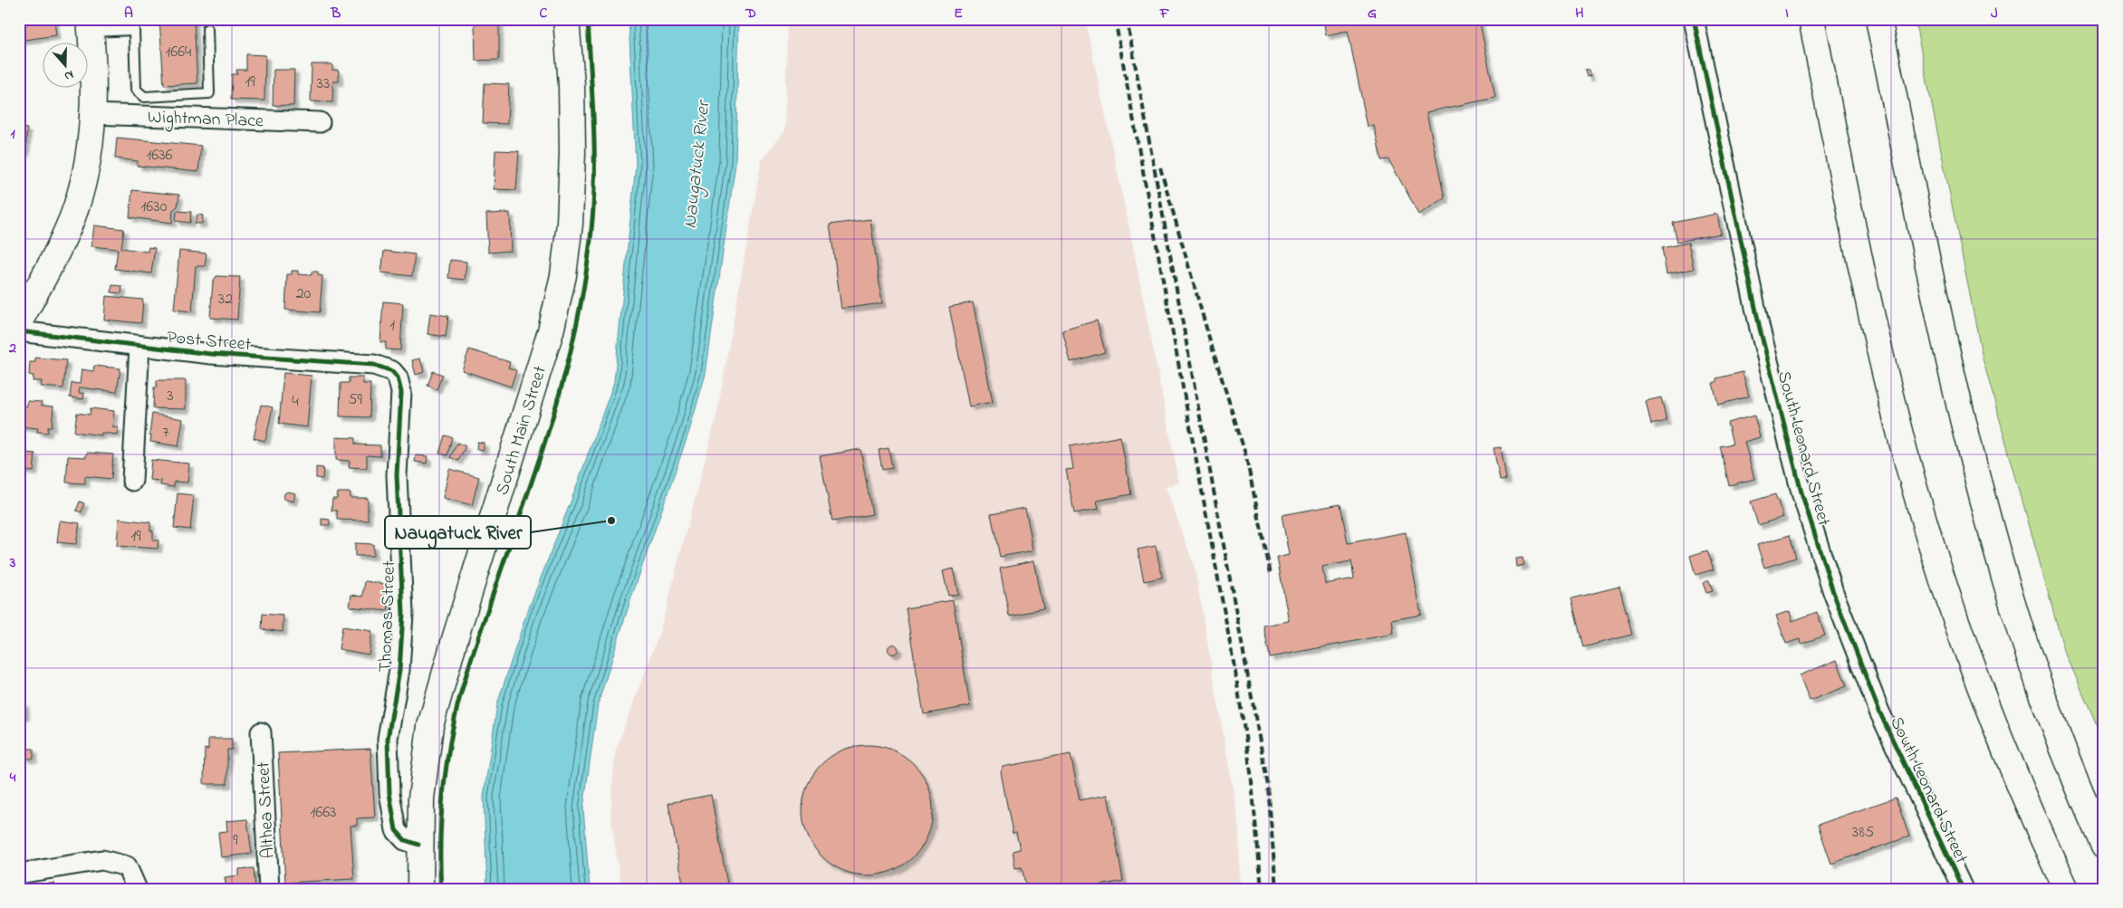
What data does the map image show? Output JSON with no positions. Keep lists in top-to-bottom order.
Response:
{
  "streets": {
    "main road": ["South Main Street"],
    "street": [
      "Wightman Place",
      "Post Street",
      "South Leonard Street",
      "Thomas Street",
      "Althea Street"
    ]
  },
  "crossings": [
    ["Post Street", "Thomas Street"],
    ["South Main Street", "Thomas Street"]
  ],
  "water": ["Naugatuck River"],
  "places": ["Naugatuck River"],
  "house_numbers": [
    "1664",
    "19",
    "33",
    "1636",
    "1630",
    "20",
    "32",
    "1",
    "3",
    "59",
    "4",
    "7",
    "19",
    "1663",
    "385",
    "9"
  ],
  "north": "bottom",
  "grid": {
    "columns": [
      "A",
      "B",
      "C",
      "D",
      "E",
      "F",
      "G",
      "H",
      "I",
      "J"
    ],
    "rows": [
      "1",
      "2",
      "3",
      "4"
    ]
  }
}
